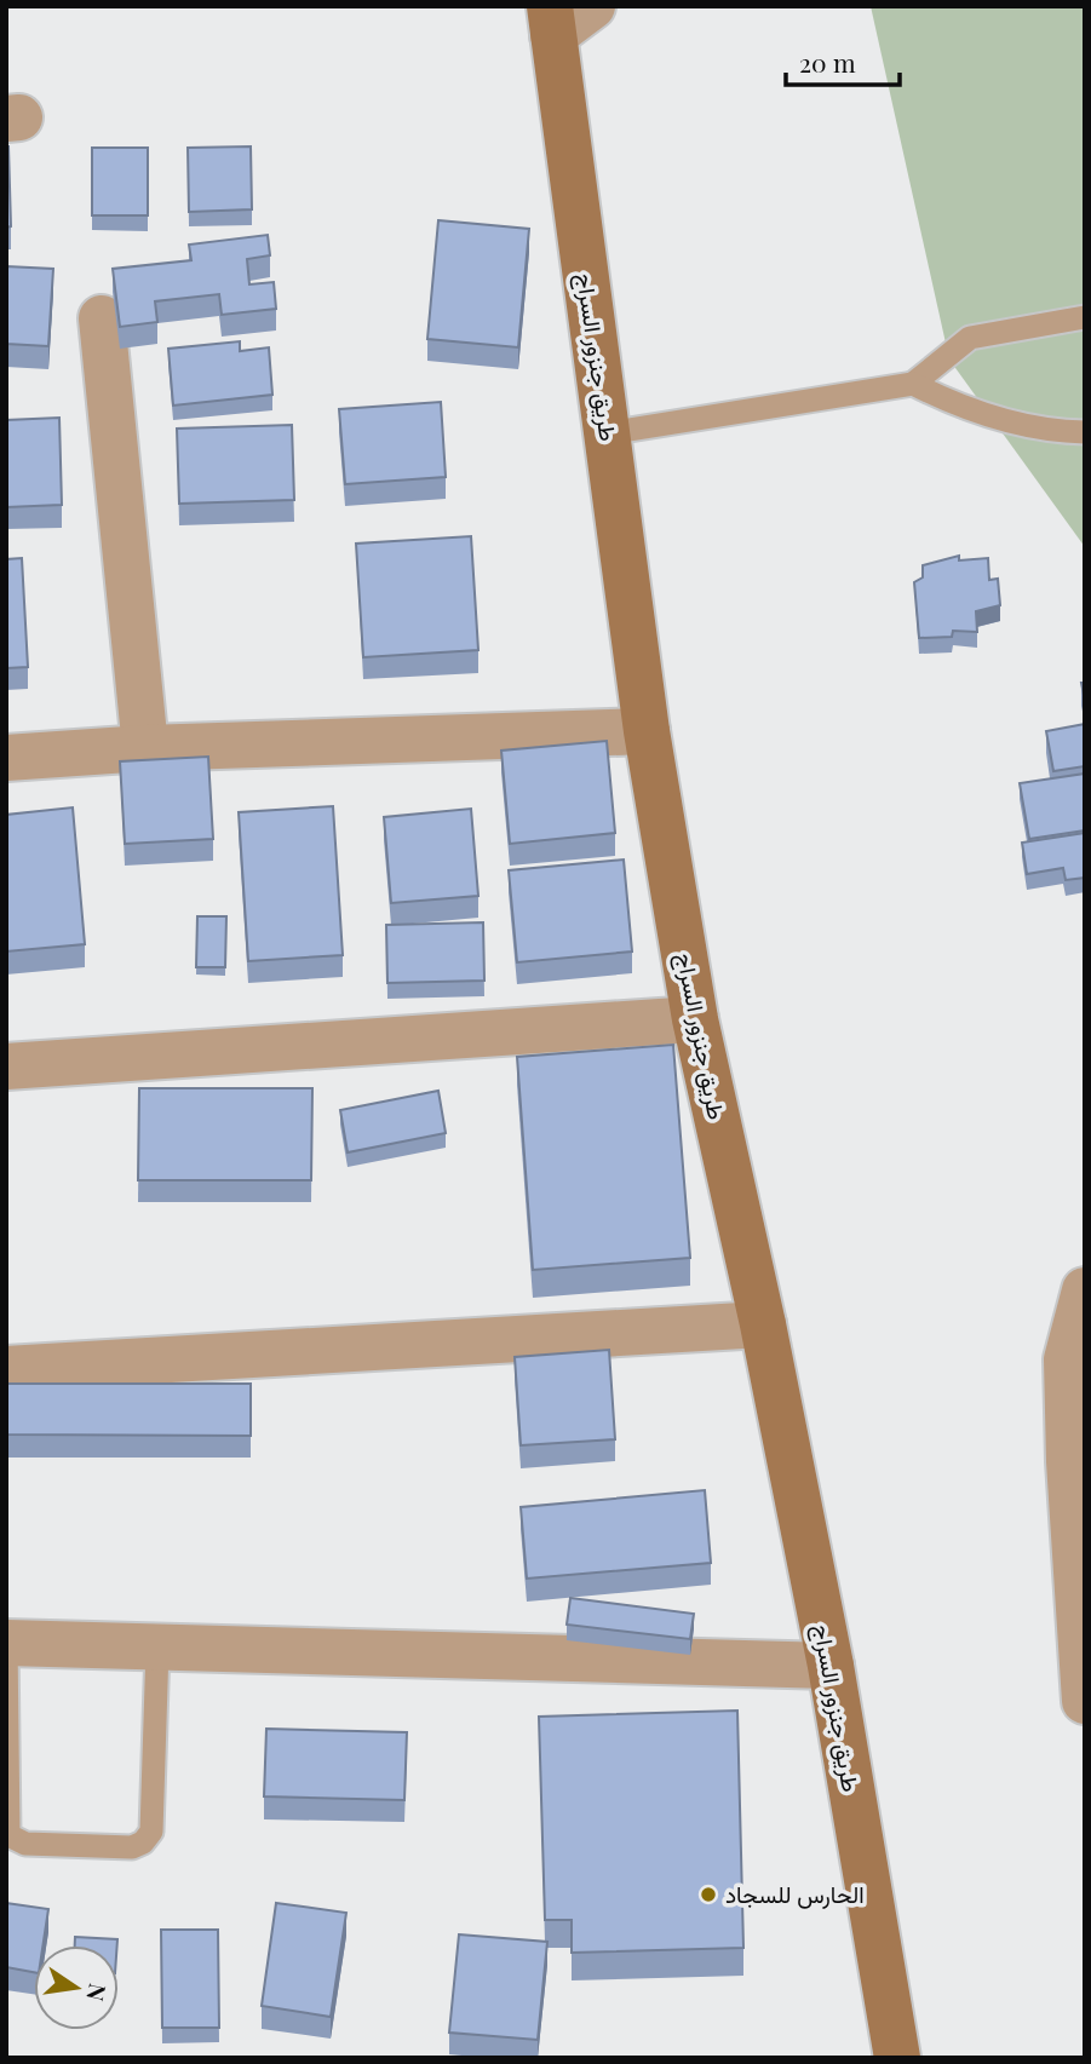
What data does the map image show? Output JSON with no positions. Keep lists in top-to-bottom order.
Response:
{
  "streets": {
    "street": ["طريق جنزور السراج"]
  },
  "places": ["الحارس للسجاد"],
  "scale_bar": "20 m",
  "north": "right"
}
